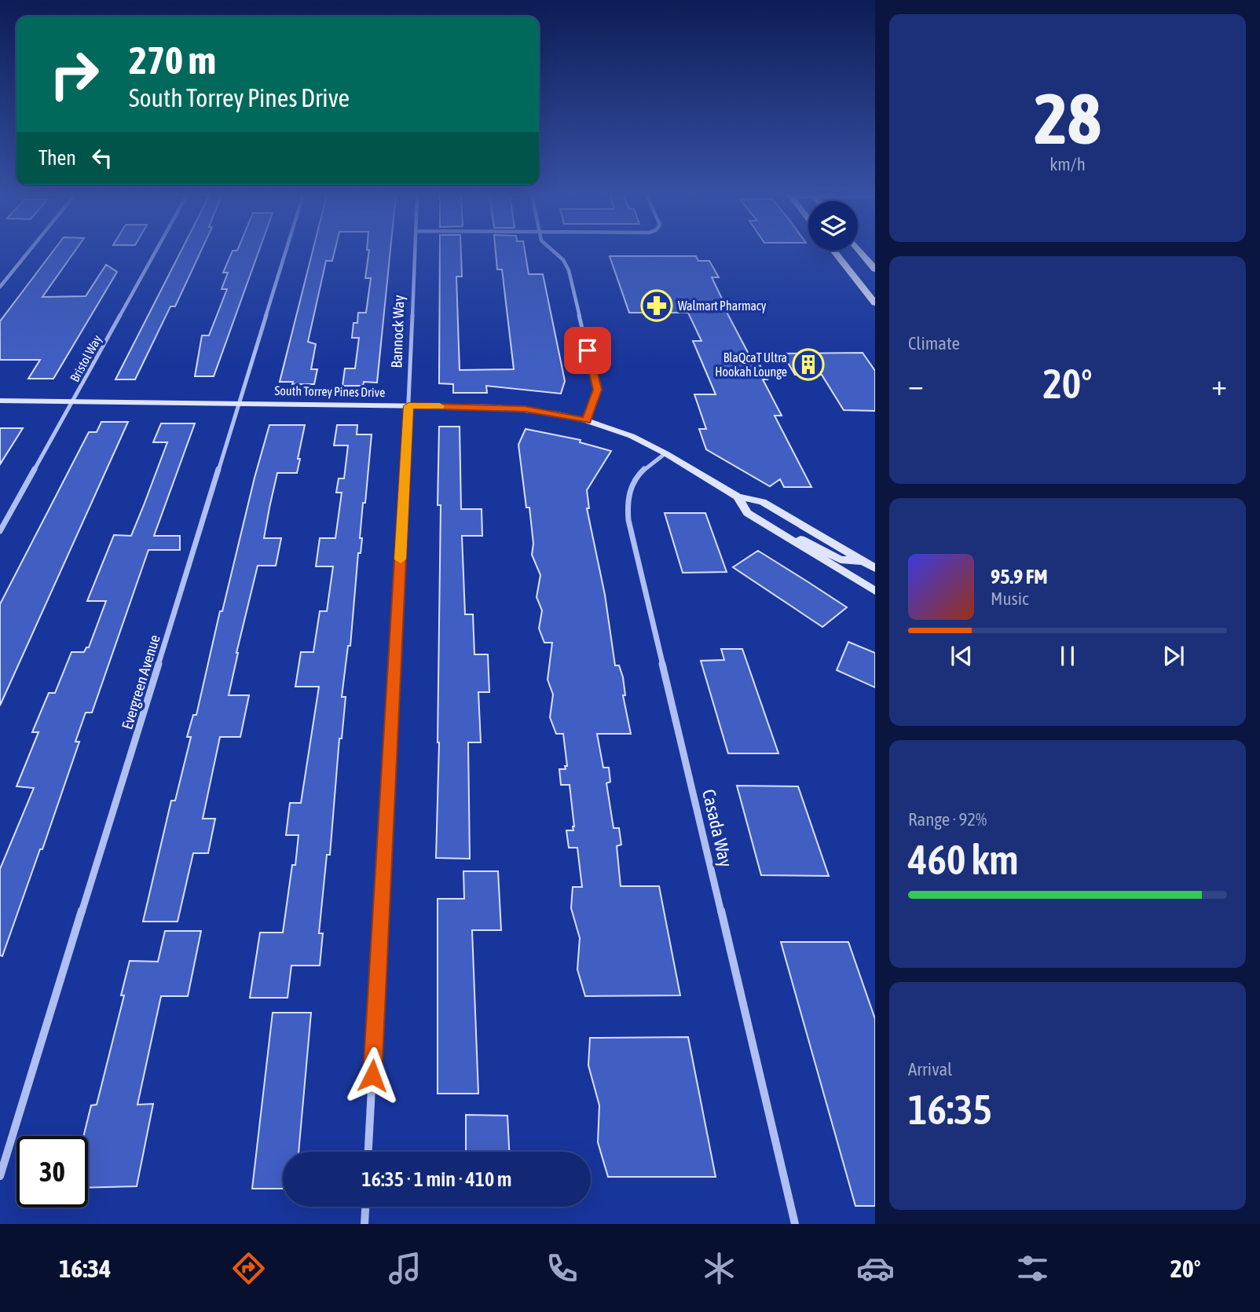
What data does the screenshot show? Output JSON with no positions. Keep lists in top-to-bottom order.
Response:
{
  "streets": {
    "main road": ["South Torrey Pines Drive"],
    "street": [
      "Bannock Way",
      "Bristol Way",
      "Evergreen Avenue",
      "Casada Way"
    ]
  },
  "crossings": [
    ["Bannock Way", "South Torrey Pines Drive"],
    ["Bristol Way", "South Torrey Pines Drive"],
    ["South Torrey Pines Drive", "Evergreen Avenue"],
    ["South Torrey Pines Drive", "Casada Way"]
  ],
  "places": {
    "pharmacy": ["Walmart Pharmacy"],
    "building": ["BlaQcaT Ultra Hookah Lounge"]
  },
  "page": {
    "tile": [
      ["28", "km/h"],
      "Climate",
      ["Range · 92%", "460 km"],
      ["Arrival", "16:35"]
    ],
    "turn": ["270 m", "South Torrey Pines Drive"],
    "then": "Then",
    "heat": ["−", "20°", "+"],
    "song": ["95.9 FM", "Music"],
    "limit": "30",
    "trip": "16:35 · 1 min · 410 m",
    "tabs": ["16:34", "20°"]
  }
}
